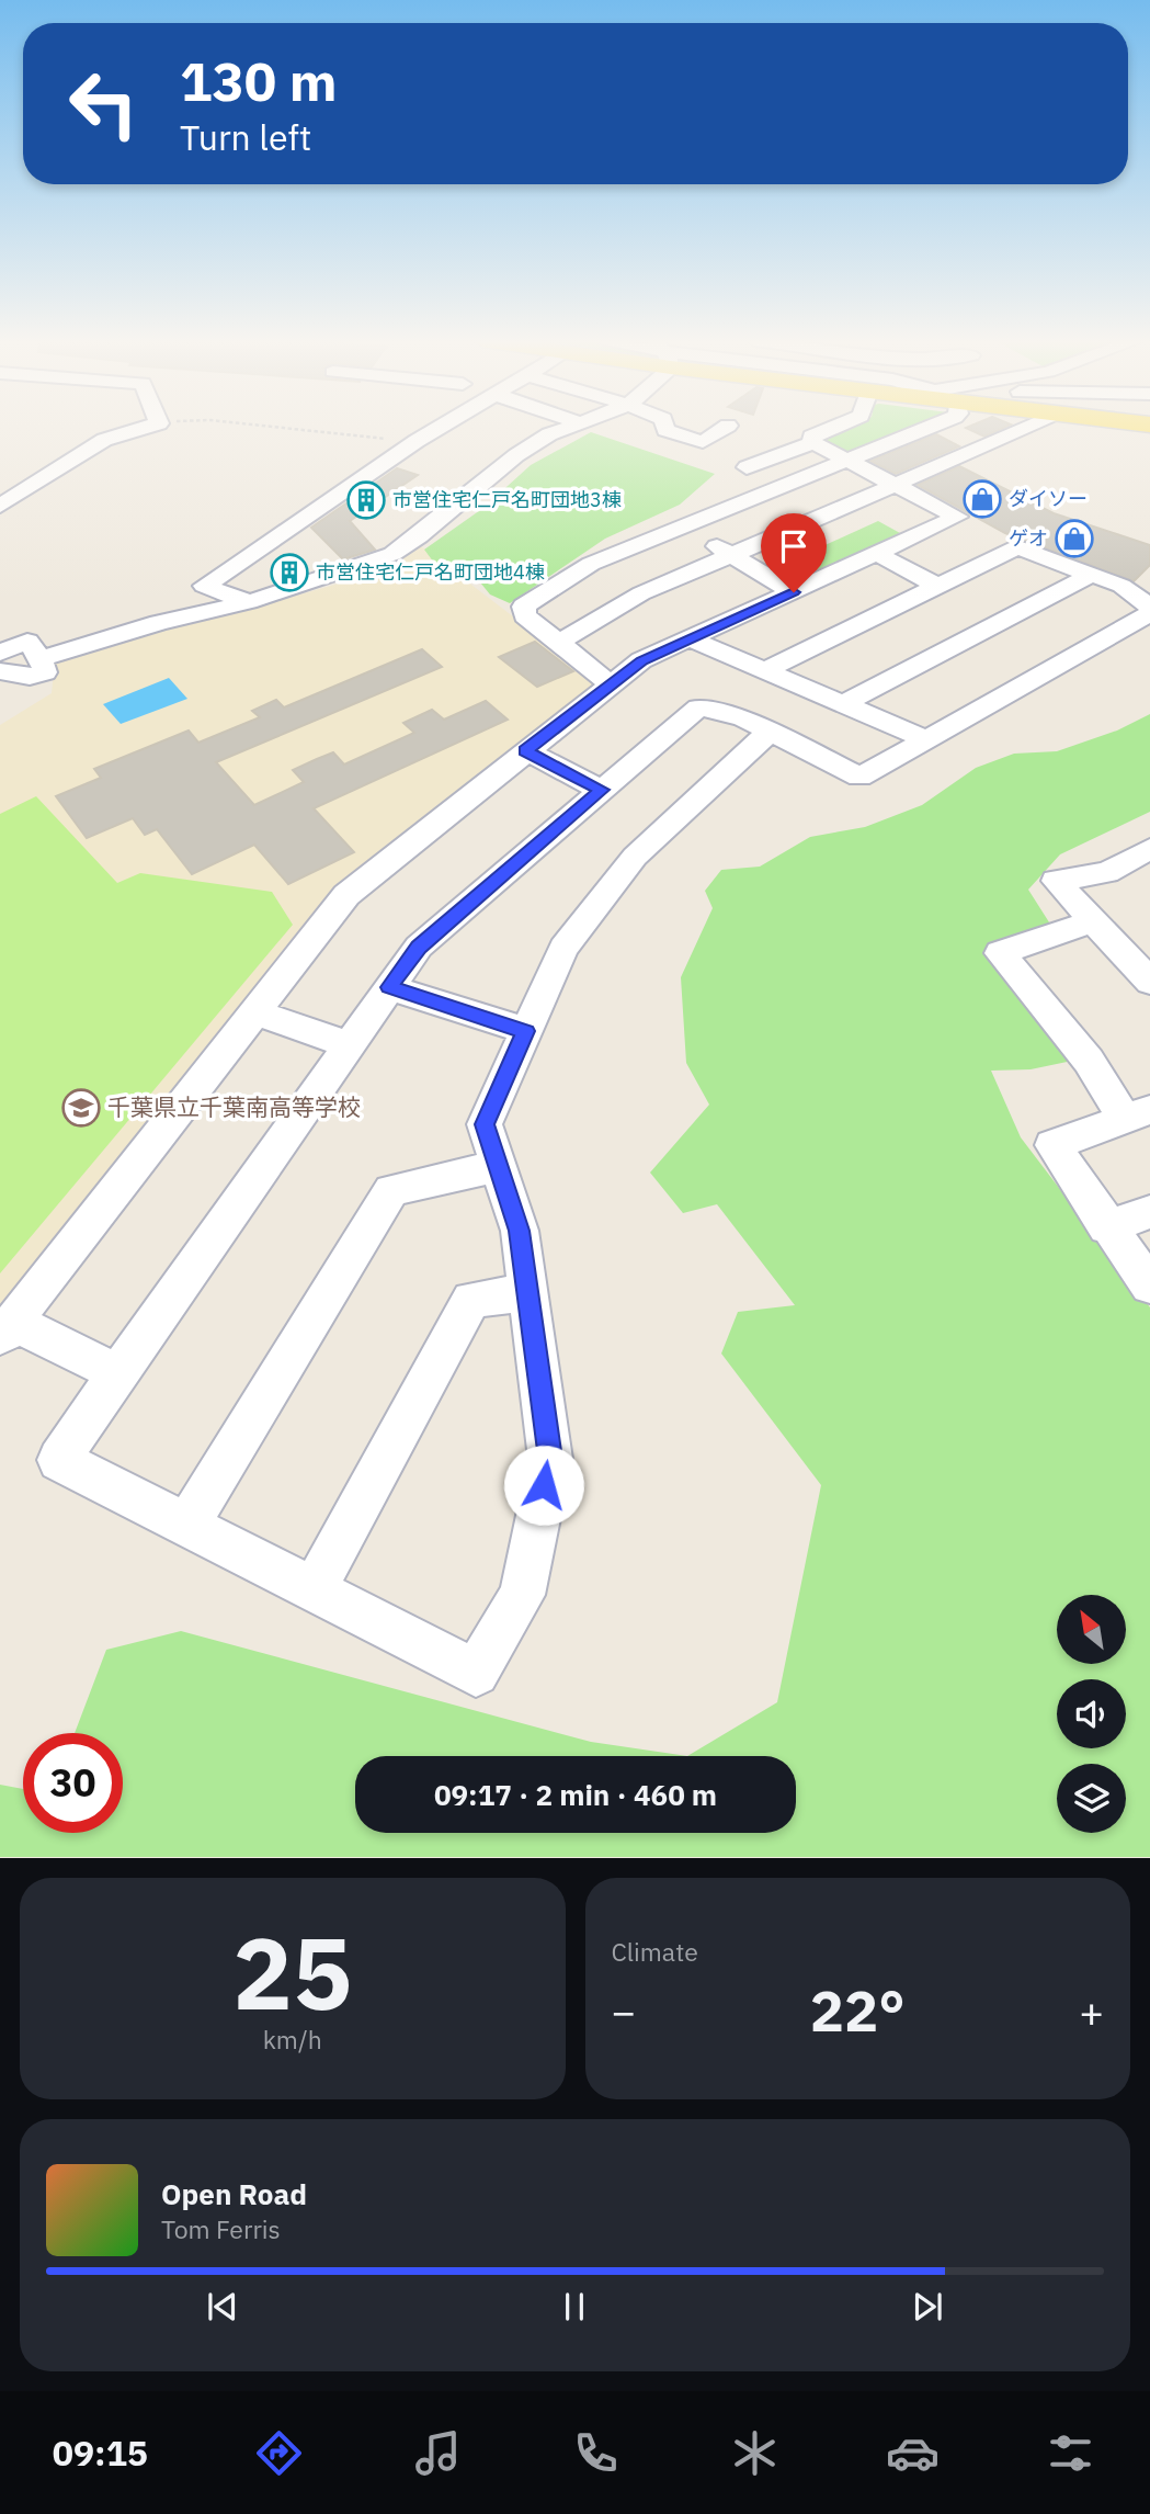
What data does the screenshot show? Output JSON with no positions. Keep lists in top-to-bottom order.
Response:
{
  "places": {
    "shop": ["ダイソー", "ゲオ"],
    "building": ["市営住宅仁戸名町団地3棟", "市営住宅仁戸名町団地4棟"],
    "school or university": ["千葉県立千葉南高等学校"]
  },
  "north": "top left",
  "page": {
    "turn": ["130 m", "Turn left"],
    "limit": "30",
    "trip": "09:17 · 2 min · 460 m",
    "tile": [
      ["25", "km/h"],
      "Climate"
    ],
    "heat": ["−", "22°", "+"],
    "song": ["Open Road", "Tom Ferris"],
    "tabs": "09:15"
  }
}
